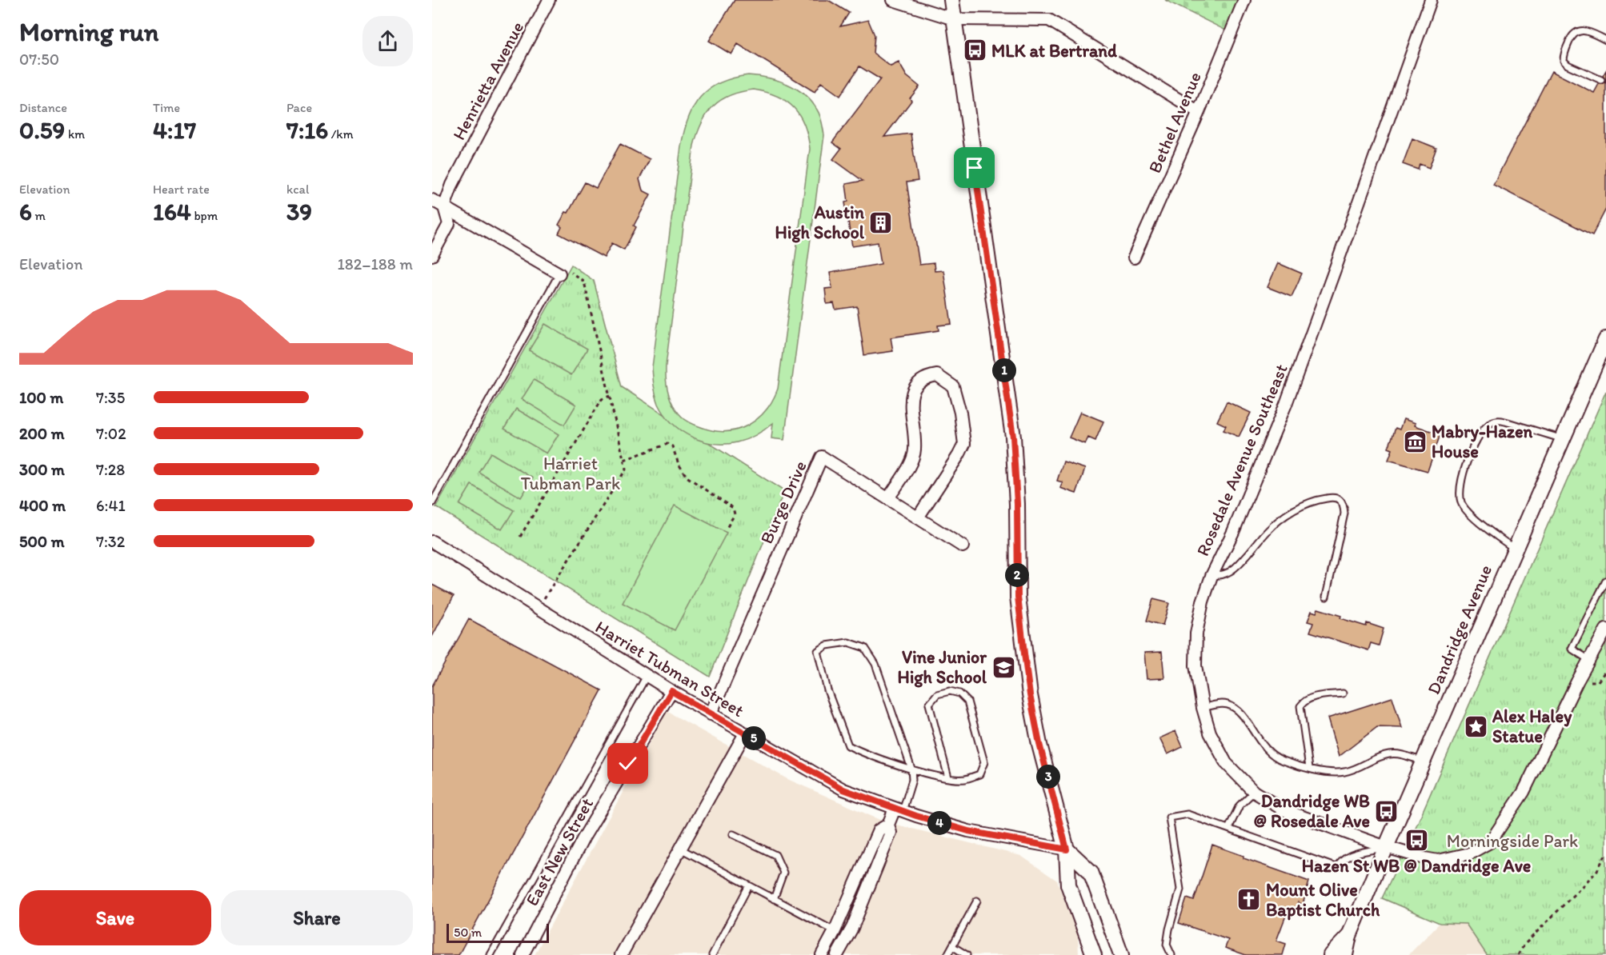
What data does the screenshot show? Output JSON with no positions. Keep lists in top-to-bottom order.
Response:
{
  "streets": {
    "main road": ["Dandridge Avenue"],
    "street": [
      "Henrietta Avenue",
      "Bethel Avenue",
      "Rosedale Avenue Southeast",
      "Burge Drive",
      "Harriet Tubman Street",
      "East New Street"
    ]
  },
  "crossings": [
    ["Rosedale Avenue Southeast", "Dandridge Avenue"],
    ["Burge Drive", "Harriet Tubman Street"],
    ["Harriet Tubman Street", "East New Street"]
  ],
  "parks": ["Harriet Tubman Park", "Morningside Park"],
  "places": {
    "bus stop": ["MLK at Bertrand", "Dandridge WB @ Rosedale Ave", "Hazen St WB @ Dandridge Ave"],
    "building": ["Austin High School"],
    "museum": ["Mabry-Hazen House"],
    "school or university": ["Vine Junior High School"],
    "place": ["Alex Haley Statue"],
    "church": ["Mount Olive Baptist Church"]
  },
  "scale_bar": "50 m",
  "page": {
    "heading": ["Morning run", "07:50"],
    "stats": [
      ["Distance", "0.59 km"],
      ["Time", "4:17"],
      ["Pace", "7:16 /km"],
      ["Elevation", "6 m"],
      ["Heart rate", "164 bpm"],
      ["kcal", "39"]
    ],
    "chart": ["Elevation", "182–188 m"],
    "pins": [
      "1",
      "2",
      "5",
      "3",
      "4"
    ],
    "list": [
      {
        "name": "100 m",
        "note": "7:35"
      },
      {
        "name": "200 m",
        "note": "7:02"
      },
      {
        "name": "300 m",
        "note": "7:28"
      },
      {
        "name": "400 m",
        "note": "6:41"
      },
      {
        "name": "500 m",
        "note": "7:32"
      }
    ],
    "buttons": ["Save", "Share"],
    "scale": "50 m"
  }
}
